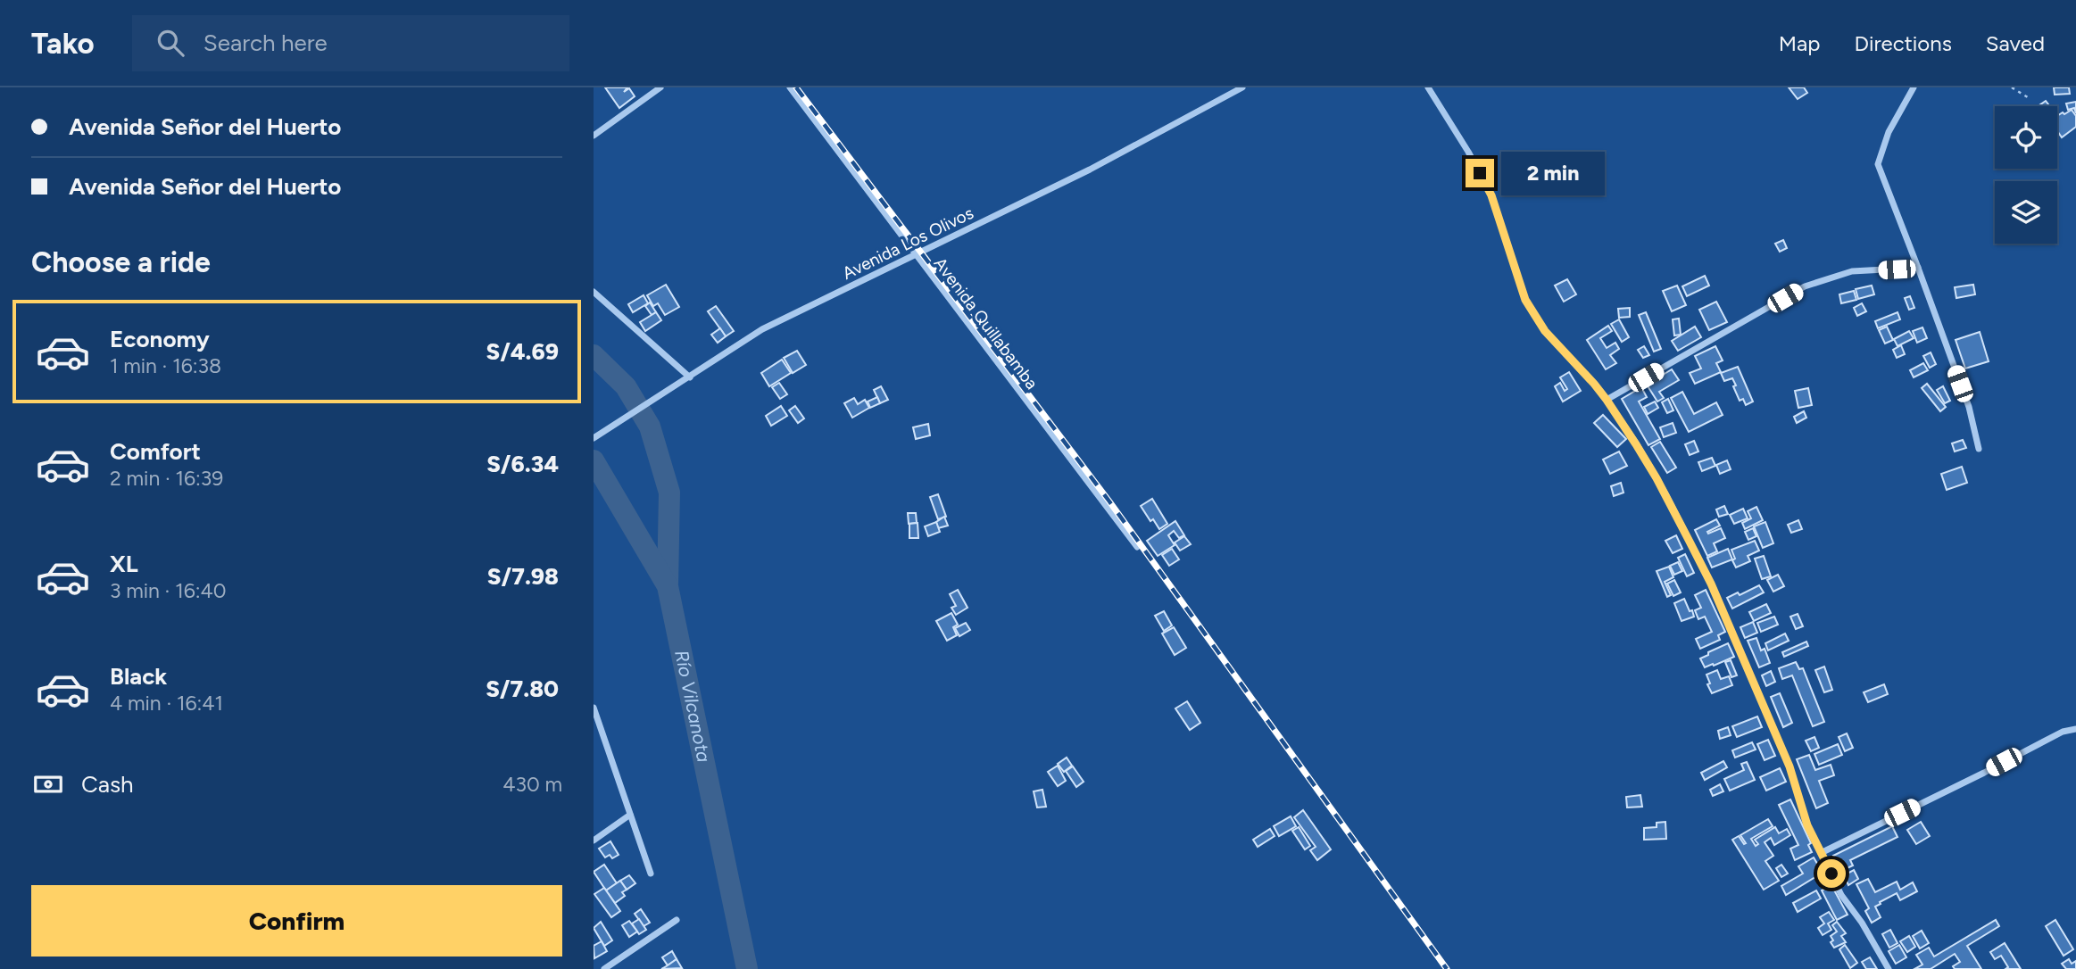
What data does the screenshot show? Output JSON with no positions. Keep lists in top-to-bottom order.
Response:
{
  "streets": {
    "street": ["Avenida Los Olivos", "Avenida Quillabamba"]
  },
  "crossings": [
    ["Avenida Los Olivos", "Avenida Quillabamba"]
  ],
  "water": ["Río Vilcanota"],
  "page": {
    "header": "Tako",
    "search": "Search here",
    "nav": ["Map", "Directions", "Saved"],
    "banner": ["Avenida Señor del Huerto", "Avenida Señor del Huerto"],
    "bubble": "2 min",
    "heading": "Choose a ride",
    "list": [
      {
        "name": "Economy",
        "note": "1 min · 16:38",
        "value": "S/4.69"
      },
      {
        "name": "Comfort",
        "note": "2 min · 16:39",
        "value": "S/6.34"
      },
      {
        "name": "XL",
        "note": "3 min · 16:40",
        "value": "S/7.98"
      },
      {
        "name": "Black",
        "note": "4 min · 16:41",
        "value": "S/7.80"
      }
    ],
    "pay": ["Cash", "430 m"],
    "buttons": "Confirm"
  }
}
